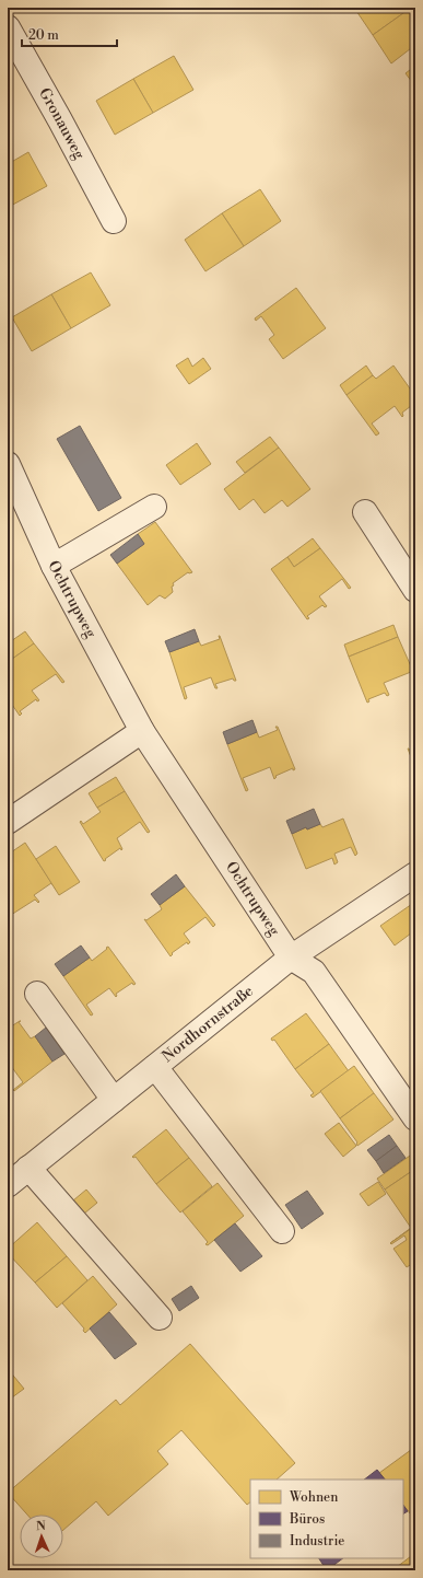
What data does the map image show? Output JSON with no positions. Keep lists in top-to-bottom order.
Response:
{
  "streets": {
    "street": ["Gronauweg", "Ochtrupweg", "Nordhornstraße"]
  },
  "crossings": [
    ["Ochtrupweg", "Nordhornstraße"]
  ],
  "legend": ["Wohnen", "Büros", "Industrie"],
  "scale_bar": "20 m",
  "north": "top"
}
